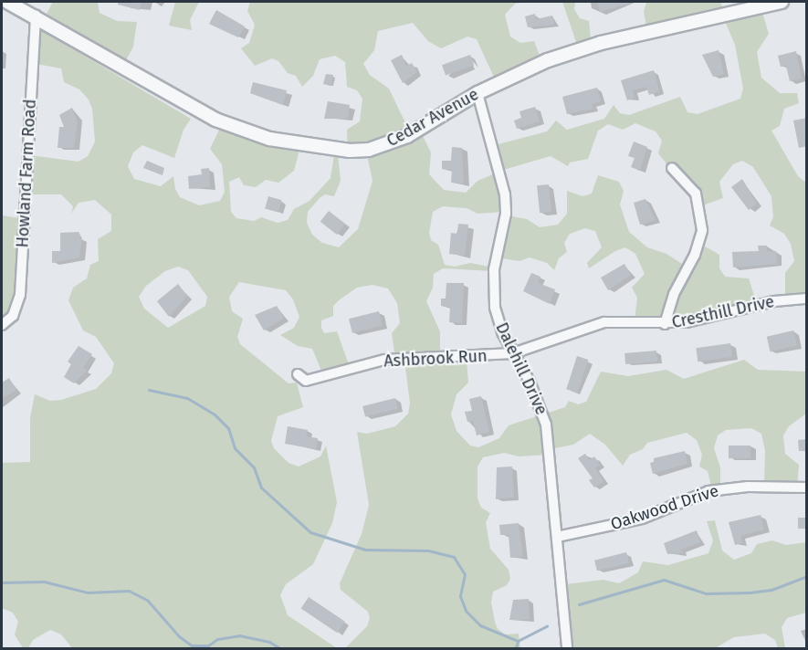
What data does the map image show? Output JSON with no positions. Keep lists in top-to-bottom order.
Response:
{
  "streets": {
    "street": [
      "Cedar Avenue",
      "Howland Farm Road",
      "Cresthill Drive",
      "Ashbrook Run",
      "Dalehill Drive",
      "Oakwood Drive"
    ]
  },
  "crossings": [
    ["Cedar Avenue", "Howland Farm Road"],
    ["Cedar Avenue", "Dalehill Drive"],
    ["Cresthill Drive", "Ashbrook Run"],
    ["Cresthill Drive", "Dalehill Drive"],
    ["Ashbrook Run", "Dalehill Drive"],
    ["Dalehill Drive", "Oakwood Drive"]
  ]
}
